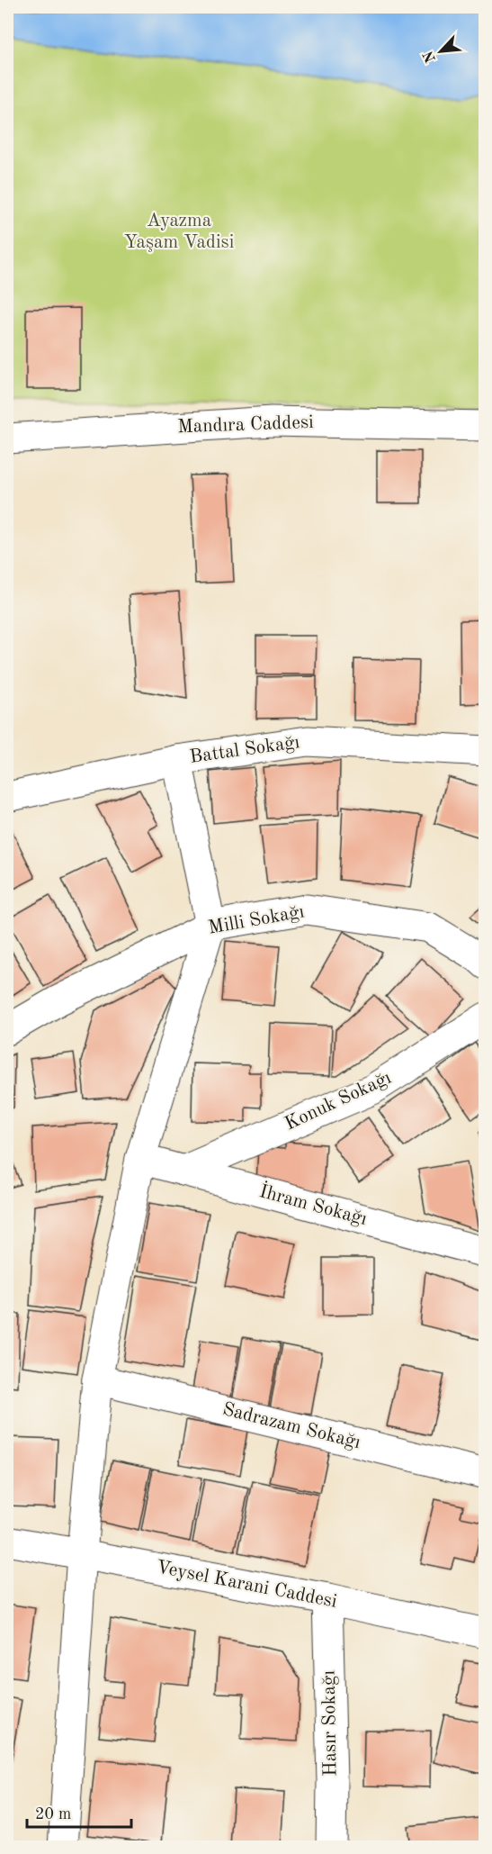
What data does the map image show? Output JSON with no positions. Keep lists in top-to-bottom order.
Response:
{
  "streets": {
    "street": [
      "Mandıra Caddesi",
      "Battal Sokağı",
      "Milli Sokağı",
      "Konuk Sokağı",
      "İhram Sokağı",
      "Sadrazam Sokağı",
      "Veysel Karani Caddesi",
      "Hasır Sokağı"
    ]
  },
  "crossings": [
    ["Konuk Sokağı", "İhram Sokağı"],
    ["Veysel Karani Caddesi", "Hasır Sokağı"]
  ],
  "parks": ["Ayazma Yaşam Vadisi"],
  "scale_bar": "20 m",
  "north": "bottom left"
}
